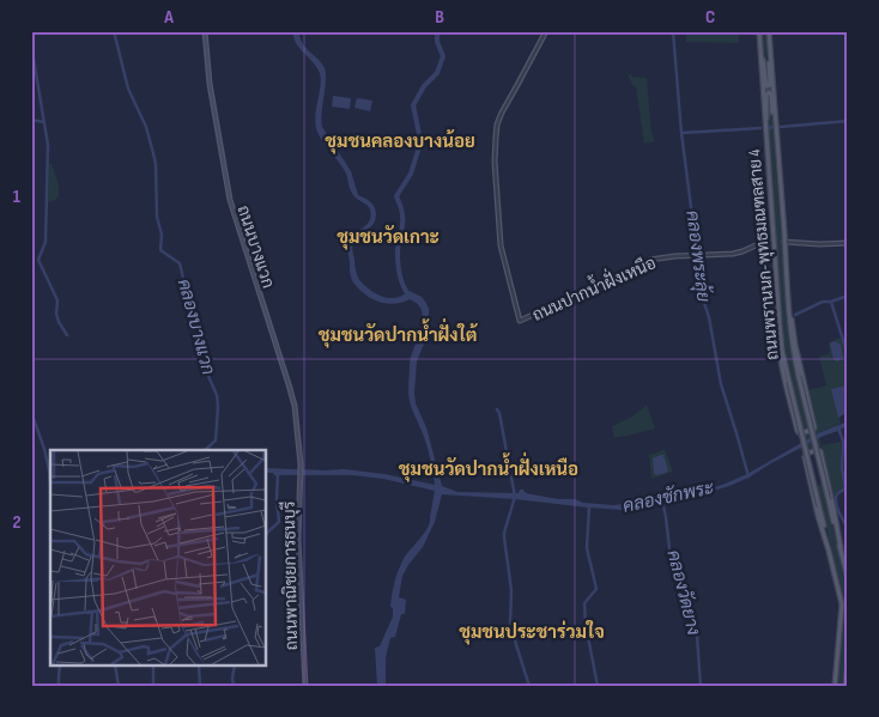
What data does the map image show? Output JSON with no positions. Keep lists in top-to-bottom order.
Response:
{
  "streets": {
    "main road": ["ถนนบางแวก", "ถนนพรานนก-พุทธมณฑลสาย 4", "ถนนพาณิชยการธนบุรี"],
    "street": ["ถนนปากน้ำฝั่งเหนือ"]
  },
  "crossings": [
    ["ถนนบางแวก", "ถนนพาณิชยการธนบุรี"],
    ["ถนนพรานนก-พุทธมณฑลสาย 4", "ถนนปากน้ำฝั่งเหนือ"]
  ],
  "districts": [
    "ชุมชนคลองบางน้อย",
    "ชุมชนวัดเกาะ",
    "ชุมชนวัดปากน้ำฝั่งใต้",
    "ชุมชนวัดปากน้ำฝั่งเหนือ",
    "ชุมชนประชาร่วมใจ"
  ],
  "water": [
    "คลองพระลุ้ย",
    "คลองบางแวก",
    "คลองชักพระ",
    "คลองวัดยาง"
  ],
  "grid": {
    "columns": ["A", "B", "C"],
    "rows": ["1", "2"]
  }
}
